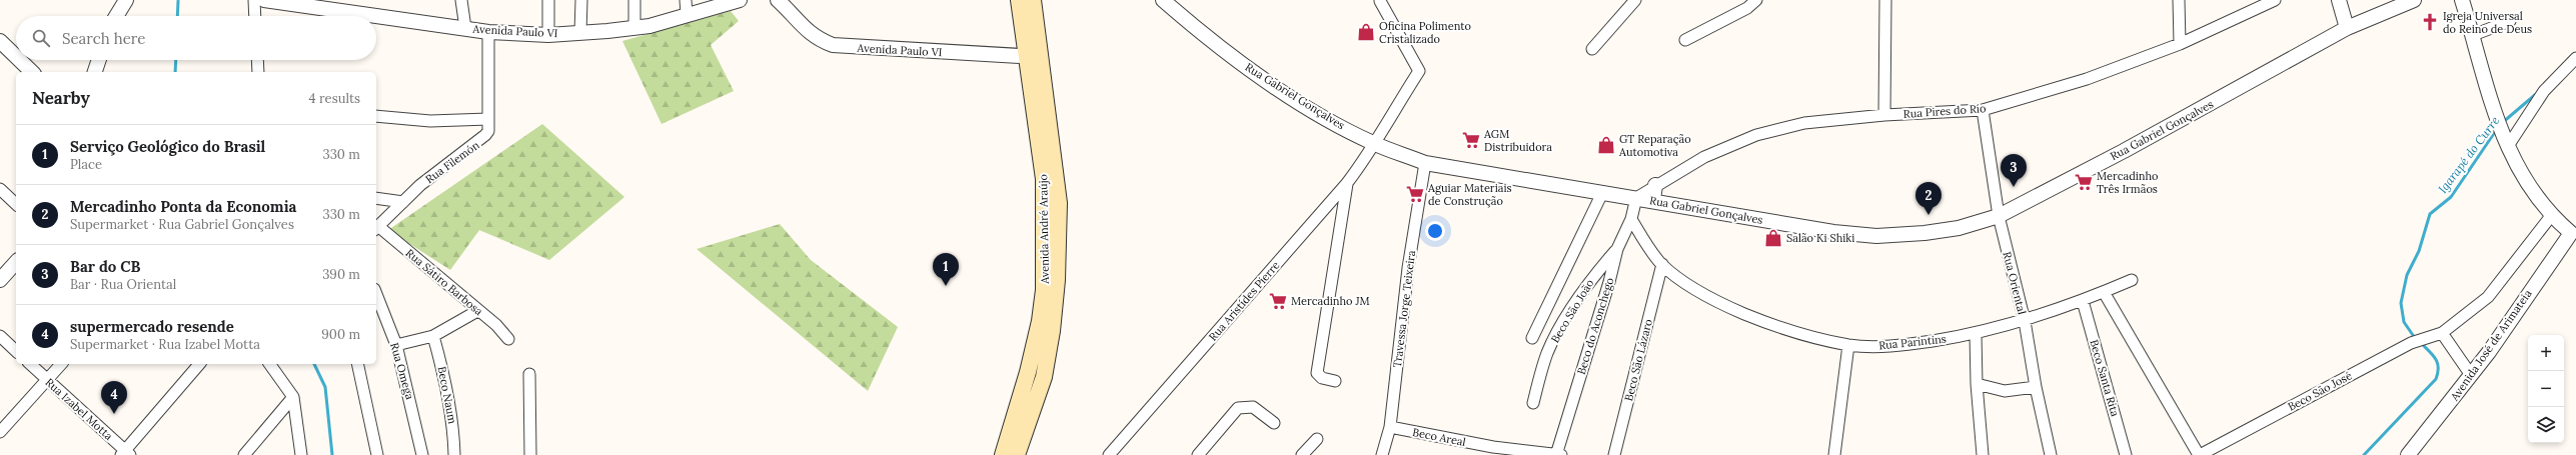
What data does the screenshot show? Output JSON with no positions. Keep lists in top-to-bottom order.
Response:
{
  "streets": {
    "main road": ["Avenida André Araújo"],
    "street": [
      "Avenida Paulo VI",
      "Rua Gabriel Gonçalves",
      "Rua Pires do Río",
      "Rua Filemón",
      "Rua Sátiro Barbosa",
      "Rua Oriental",
      "Rua Aristídes Pierre",
      "Travessa Jorge Teixeira",
      "Beco São João",
      "Beco do Aconchego",
      "Rua Parintins",
      "Avenida José de Arimateia",
      "Beco São Lázaro",
      "Rua Omega",
      "Beco Santa Rita",
      "Beco São José",
      "Beco Naum",
      "Rua Izabel Motta",
      "Beco Areal"
    ]
  },
  "crossings": [
    ["Avenida Paulo VI", "Rua Filemón"],
    ["Avenida Paulo VI", "Avenida André Araújo"],
    ["Rua Gabriel Gonçalves", "Rua Pires do Río"],
    ["Rua Gabriel Gonçalves", "Rua Oriental"],
    ["Rua Gabriel Gonçalves", "Rua Aristídes Pierre"],
    ["Rua Gabriel Gonçalves", "Travessa Jorge Teixeira"],
    ["Rua Gabriel Gonçalves", "Beco do Aconchego"],
    ["Rua Pires do Río", "Rua Oriental"],
    ["Rua Pires do Río", "Beco do Aconchego"],
    ["Rua Filemón", "Rua Sátiro Barbosa"],
    ["Rua Oriental", "Rua Parintins"],
    ["Travessa Jorge Teixeira", "Beco Areal"],
    ["Beco São João", "Beco do Aconchego"],
    ["Beco do Aconchego", "Rua Parintins"],
    ["Beco do Aconchego", "Beco Areal"],
    ["Rua Parintins", "Beco São Lázaro"],
    ["Rua Parintins", "Beco Santa Rita"],
    ["Rua Parintins", "Beco São José"]
  ],
  "water": ["Igarapé do Curre"],
  "places": {
    "church": ["Igreja Universal do Reino de Deus"],
    "shop": ["Oficina Polimento Cristalizado", "GT Reparação Automotiva", "Salão Ki Shiki"],
    "supermarket": [
      "AGM Distribuidora",
      "Mercadinho Três Irmãos",
      "Aguiar Materiais de Construção",
      "Mercadinho JM"
    ]
  },
  "page": {
    "search": "Search here",
    "heading": ["Nearby", "4 results"],
    "list": [
      {
        "mark": "1",
        "name": "Serviço Geológico do Brasil",
        "note": "Place",
        "value": "330 m"
      },
      {
        "mark": "2",
        "name": "Mercadinho Ponta da Economia",
        "note": "Supermarket · Rua Gabriel Gonçalves",
        "value": "330 m"
      },
      {
        "mark": "3",
        "name": "Bar do CB",
        "note": "Bar · Rua Oriental",
        "value": "390 m"
      },
      {
        "mark": "4",
        "name": "supermercado resende",
        "note": "Supermarket · Rua Izabel Motta",
        "value": "900 m"
      }
    ],
    "pins": [
      "3",
      "2",
      "1",
      "4"
    ],
    "map_buttons": ["+", "−"]
  }
}
